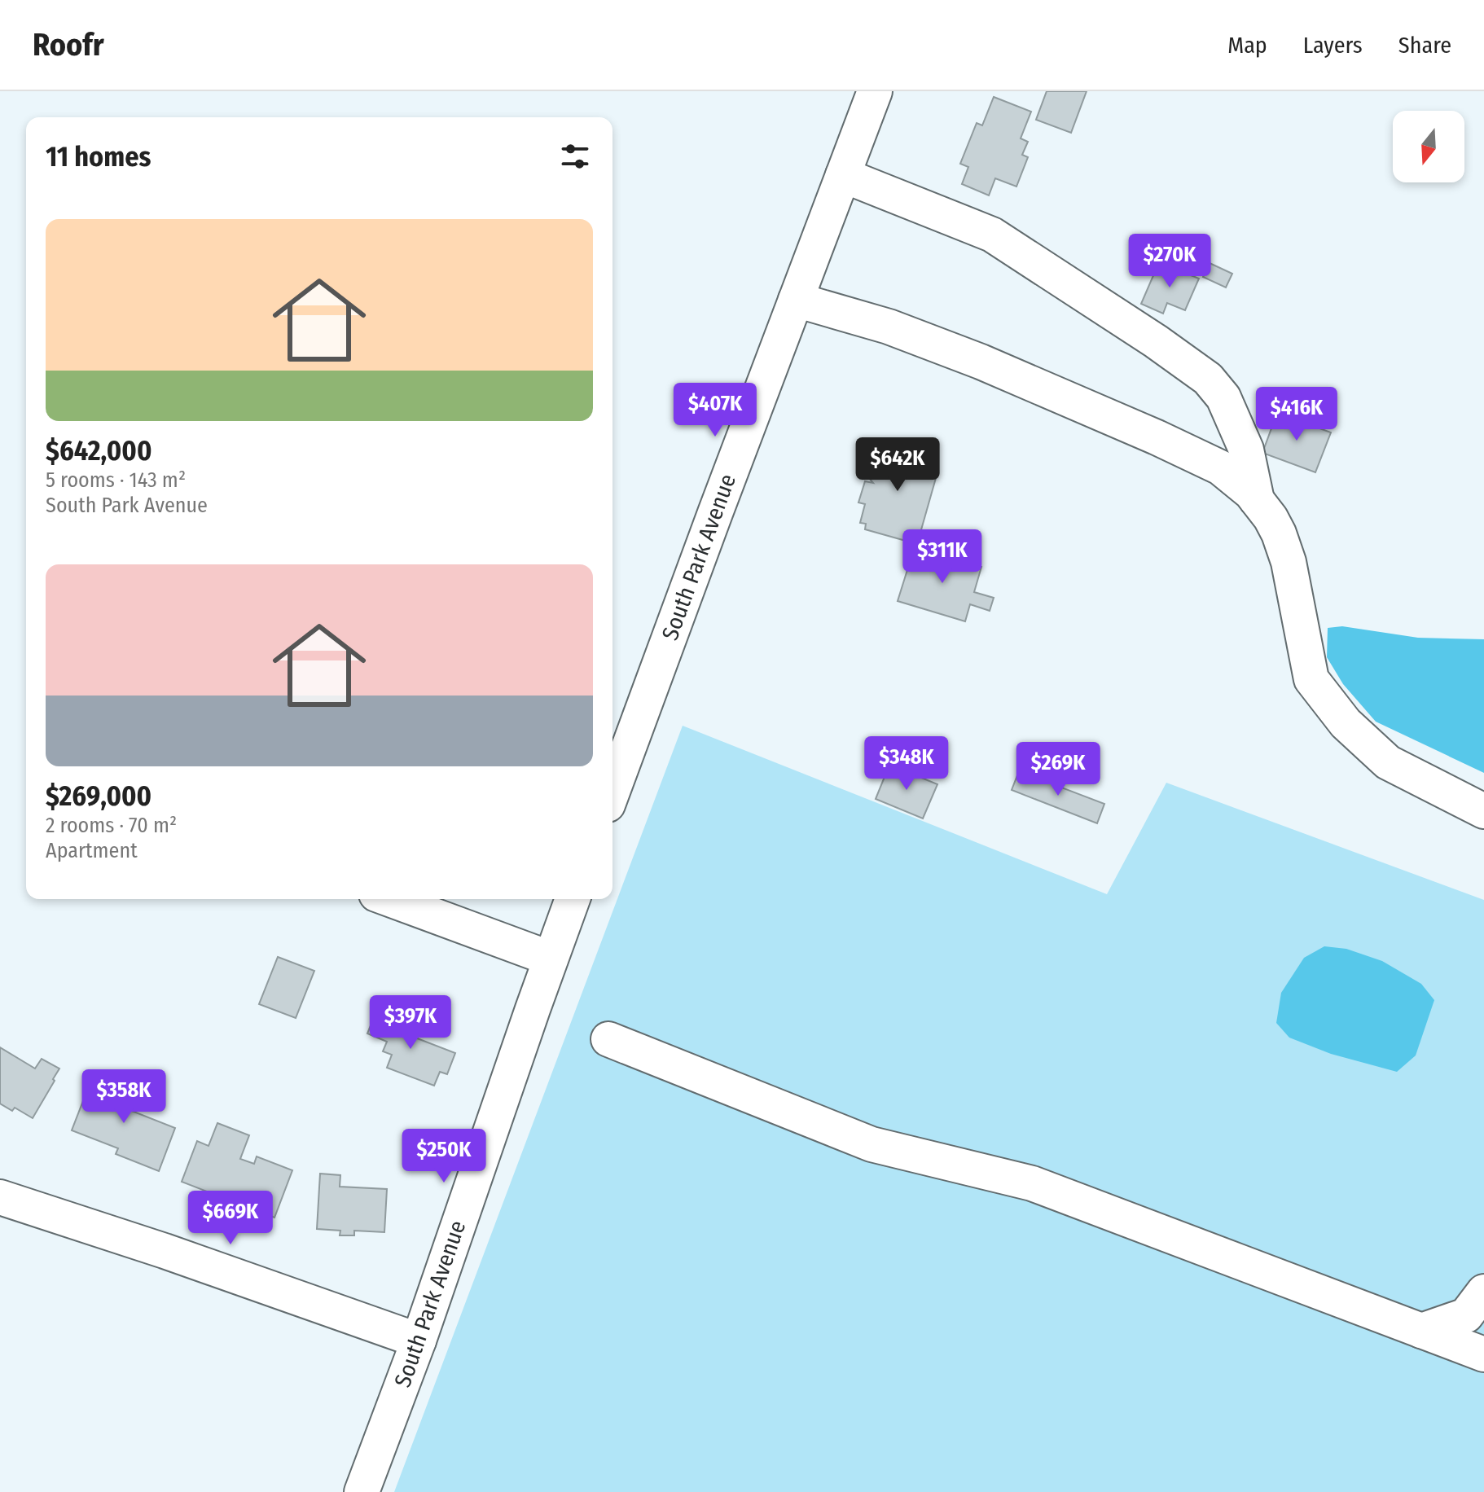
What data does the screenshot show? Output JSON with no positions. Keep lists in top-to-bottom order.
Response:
{
  "streets": {
    "street": ["South Park Avenue"]
  },
  "north": "bottom",
  "page": {
    "header": "Roofr",
    "nav": ["Map", "Layers", "Share"],
    "heading": "11 homes",
    "list": [
      {
        "name": "$642,000",
        "note": "5 rooms · 143 m² · South Park Avenue"
      },
      {
        "name": "$269,000",
        "note": "2 rooms · 70 m² · Apartment"
      }
    ],
    "price": [
      "$270K",
      "$407K",
      "$416K",
      "$642K",
      "$311K",
      "$348K",
      "$269K",
      "$397K",
      "$358K",
      "$250K",
      "$669K"
    ]
  }
}
